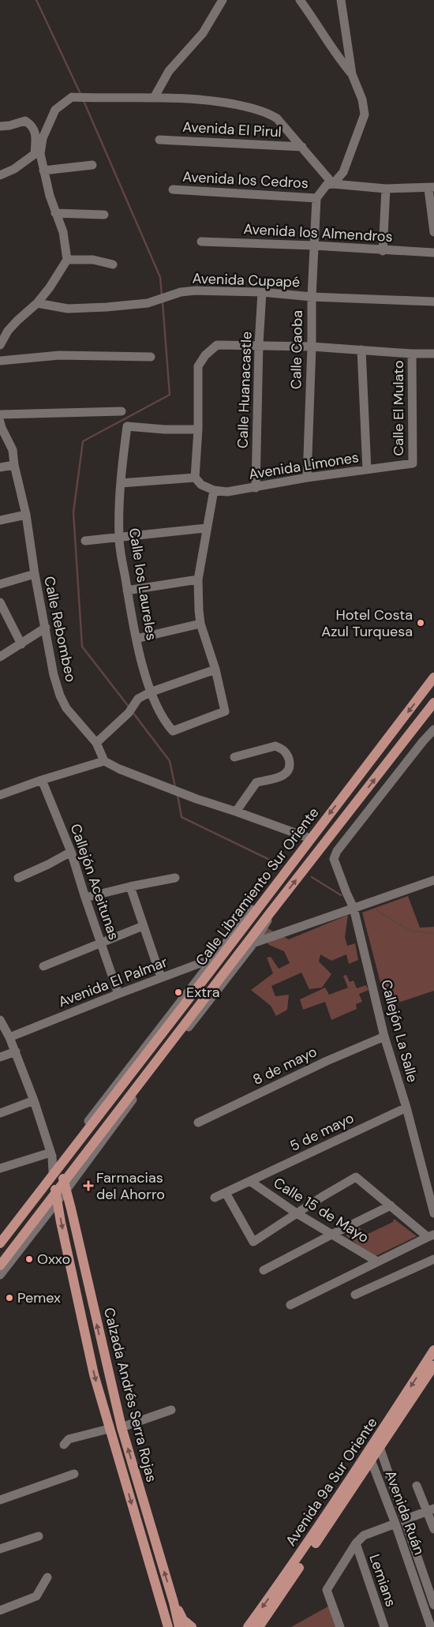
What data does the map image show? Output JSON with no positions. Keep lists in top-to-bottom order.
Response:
{
  "streets": {
    "main road": ["Calle Libramiento Sur Oriente", "Calzada Andrés Serra Rojas", "Avenida 9a Sur Oriente"],
    "street": [
      "Avenida El Pirul",
      "Avenida los Cedros",
      "Avenida los Almendros",
      "Avenida Cupapé",
      "Calle Caoba",
      "Calle Huanacastle",
      "Calle El Mulato",
      "Avenida Limones",
      "Calle los Laureles",
      "Calle Rebombeo",
      "Callejón Aceitunas",
      "Avenida El Palmar",
      "Callejón La Salle",
      "8 de mayo",
      "5 de mayo",
      "Calle 15 de Mayo",
      "Avenida Ruán",
      "Lemians"
    ]
  },
  "crossings": [
    ["Avenida los Cedros", "Calle Caoba"],
    ["Avenida los Almendros", "Calle Caoba"],
    ["Avenida Cupapé", "Calle Caoba"],
    ["Avenida Cupapé", "Calle Huanacastle"],
    ["Calle Caoba", "Avenida Limones"],
    ["Calle Huanacastle", "Avenida Limones"],
    ["Calle El Mulato", "Avenida Limones"],
    ["Callejón Aceitunas", "Avenida El Palmar"],
    ["Callejón La Salle", "8 de mayo"],
    ["Callejón La Salle", "5 de mayo"],
    ["5 de mayo", "Calle 15 de Mayo"],
    ["Avenida 9a Sur Oriente", "Avenida Ruán"]
  ],
  "places": {
    "other": [
      "Hotel Costa Azul Turquesa",
      "Extra",
      "Oxxo",
      "Pemex"
    ],
    "health": ["Farmacias del Ahorro"]
  }
}
